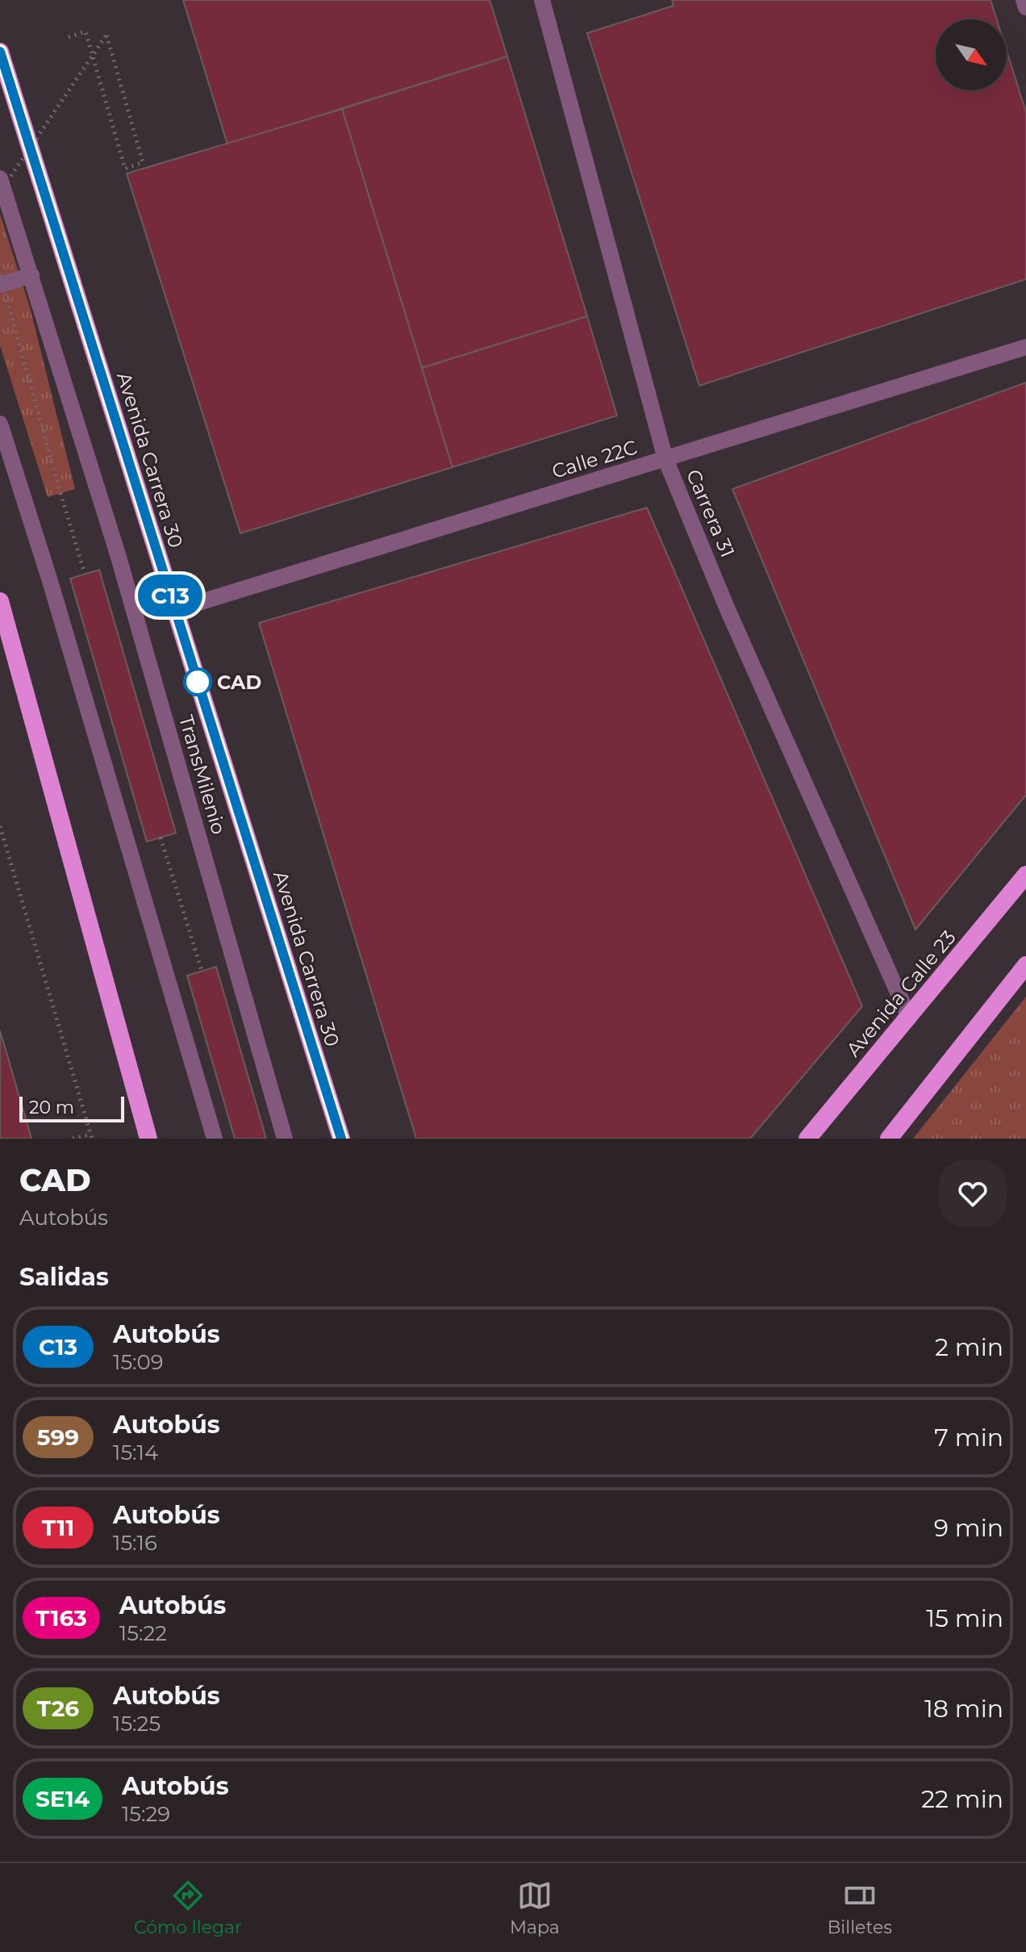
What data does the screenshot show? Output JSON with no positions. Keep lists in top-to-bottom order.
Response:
{
  "streets": {
    "highway": ["Avenida Carrera 30", "Avenida Calle 23"],
    "street": ["Calle 22C", "Carrera 31", "TransMilenio"]
  },
  "crossings": [
    ["Calle 22C", "Avenida Carrera 30"],
    ["Calle 22C", "Carrera 31"],
    ["Carrera 31", "Avenida Calle 23"]
  ],
  "places": ["CAD"],
  "lines": ["bus line C13"],
  "scale_bar": "20 m",
  "north": "bottom right",
  "page": {
    "on_map": "C13",
    "scale": "20 m",
    "heading": [
      ["CAD", "Autobús"],
      "Salidas"
    ],
    "list": [
      {
        "mark": "C13",
        "name": "Autobús",
        "note": "15:09",
        "value": "2 min"
      },
      {
        "mark": "599",
        "name": "Autobús",
        "note": "15:14",
        "value": "7 min"
      },
      {
        "mark": "T11",
        "name": "Autobús",
        "note": "15:16",
        "value": "9 min"
      },
      {
        "mark": "T163",
        "name": "Autobús",
        "note": "15:22",
        "value": "15 min"
      },
      {
        "mark": "T26",
        "name": "Autobús",
        "note": "15:25",
        "value": "18 min"
      },
      {
        "mark": "SE14",
        "name": "Autobús",
        "note": "15:29",
        "value": "22 min"
      }
    ],
    "tabs": ["Cómo llegar", "Mapa", "Billetes"]
  }
}
